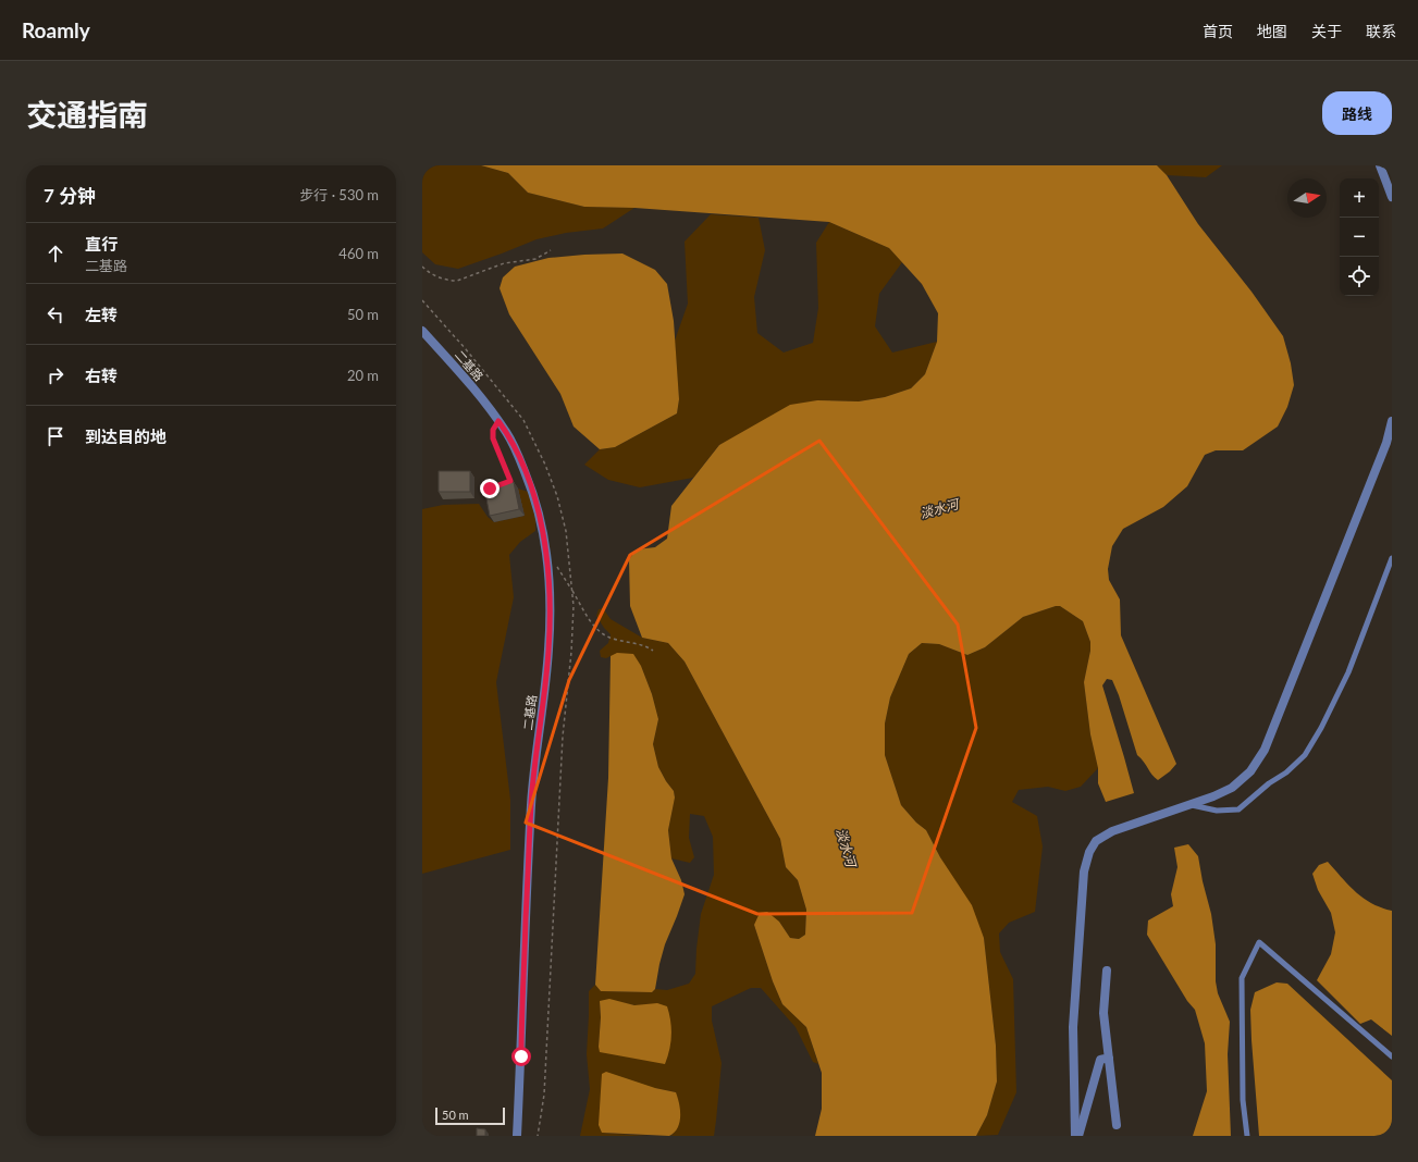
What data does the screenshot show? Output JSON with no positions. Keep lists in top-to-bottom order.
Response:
{
  "streets": {
    "street": ["二基路"]
  },
  "water": ["淡水河"],
  "scale_bar": "50 m",
  "north": "right",
  "page": {
    "header": "Roamly",
    "nav": [
      "首页",
      "地图",
      "关于",
      "联系"
    ],
    "title": "交通指南",
    "buttons": "路线",
    "heading": ["7 分钟", "步行 · 530 m"],
    "map_buttons": ["+", "−"],
    "list": [
      ["直行", "二基路", "460 m"],
      ["左转", "50 m"],
      ["右转", "20 m"],
      "到达目的地"
    ],
    "scale": "50 m"
  }
}
